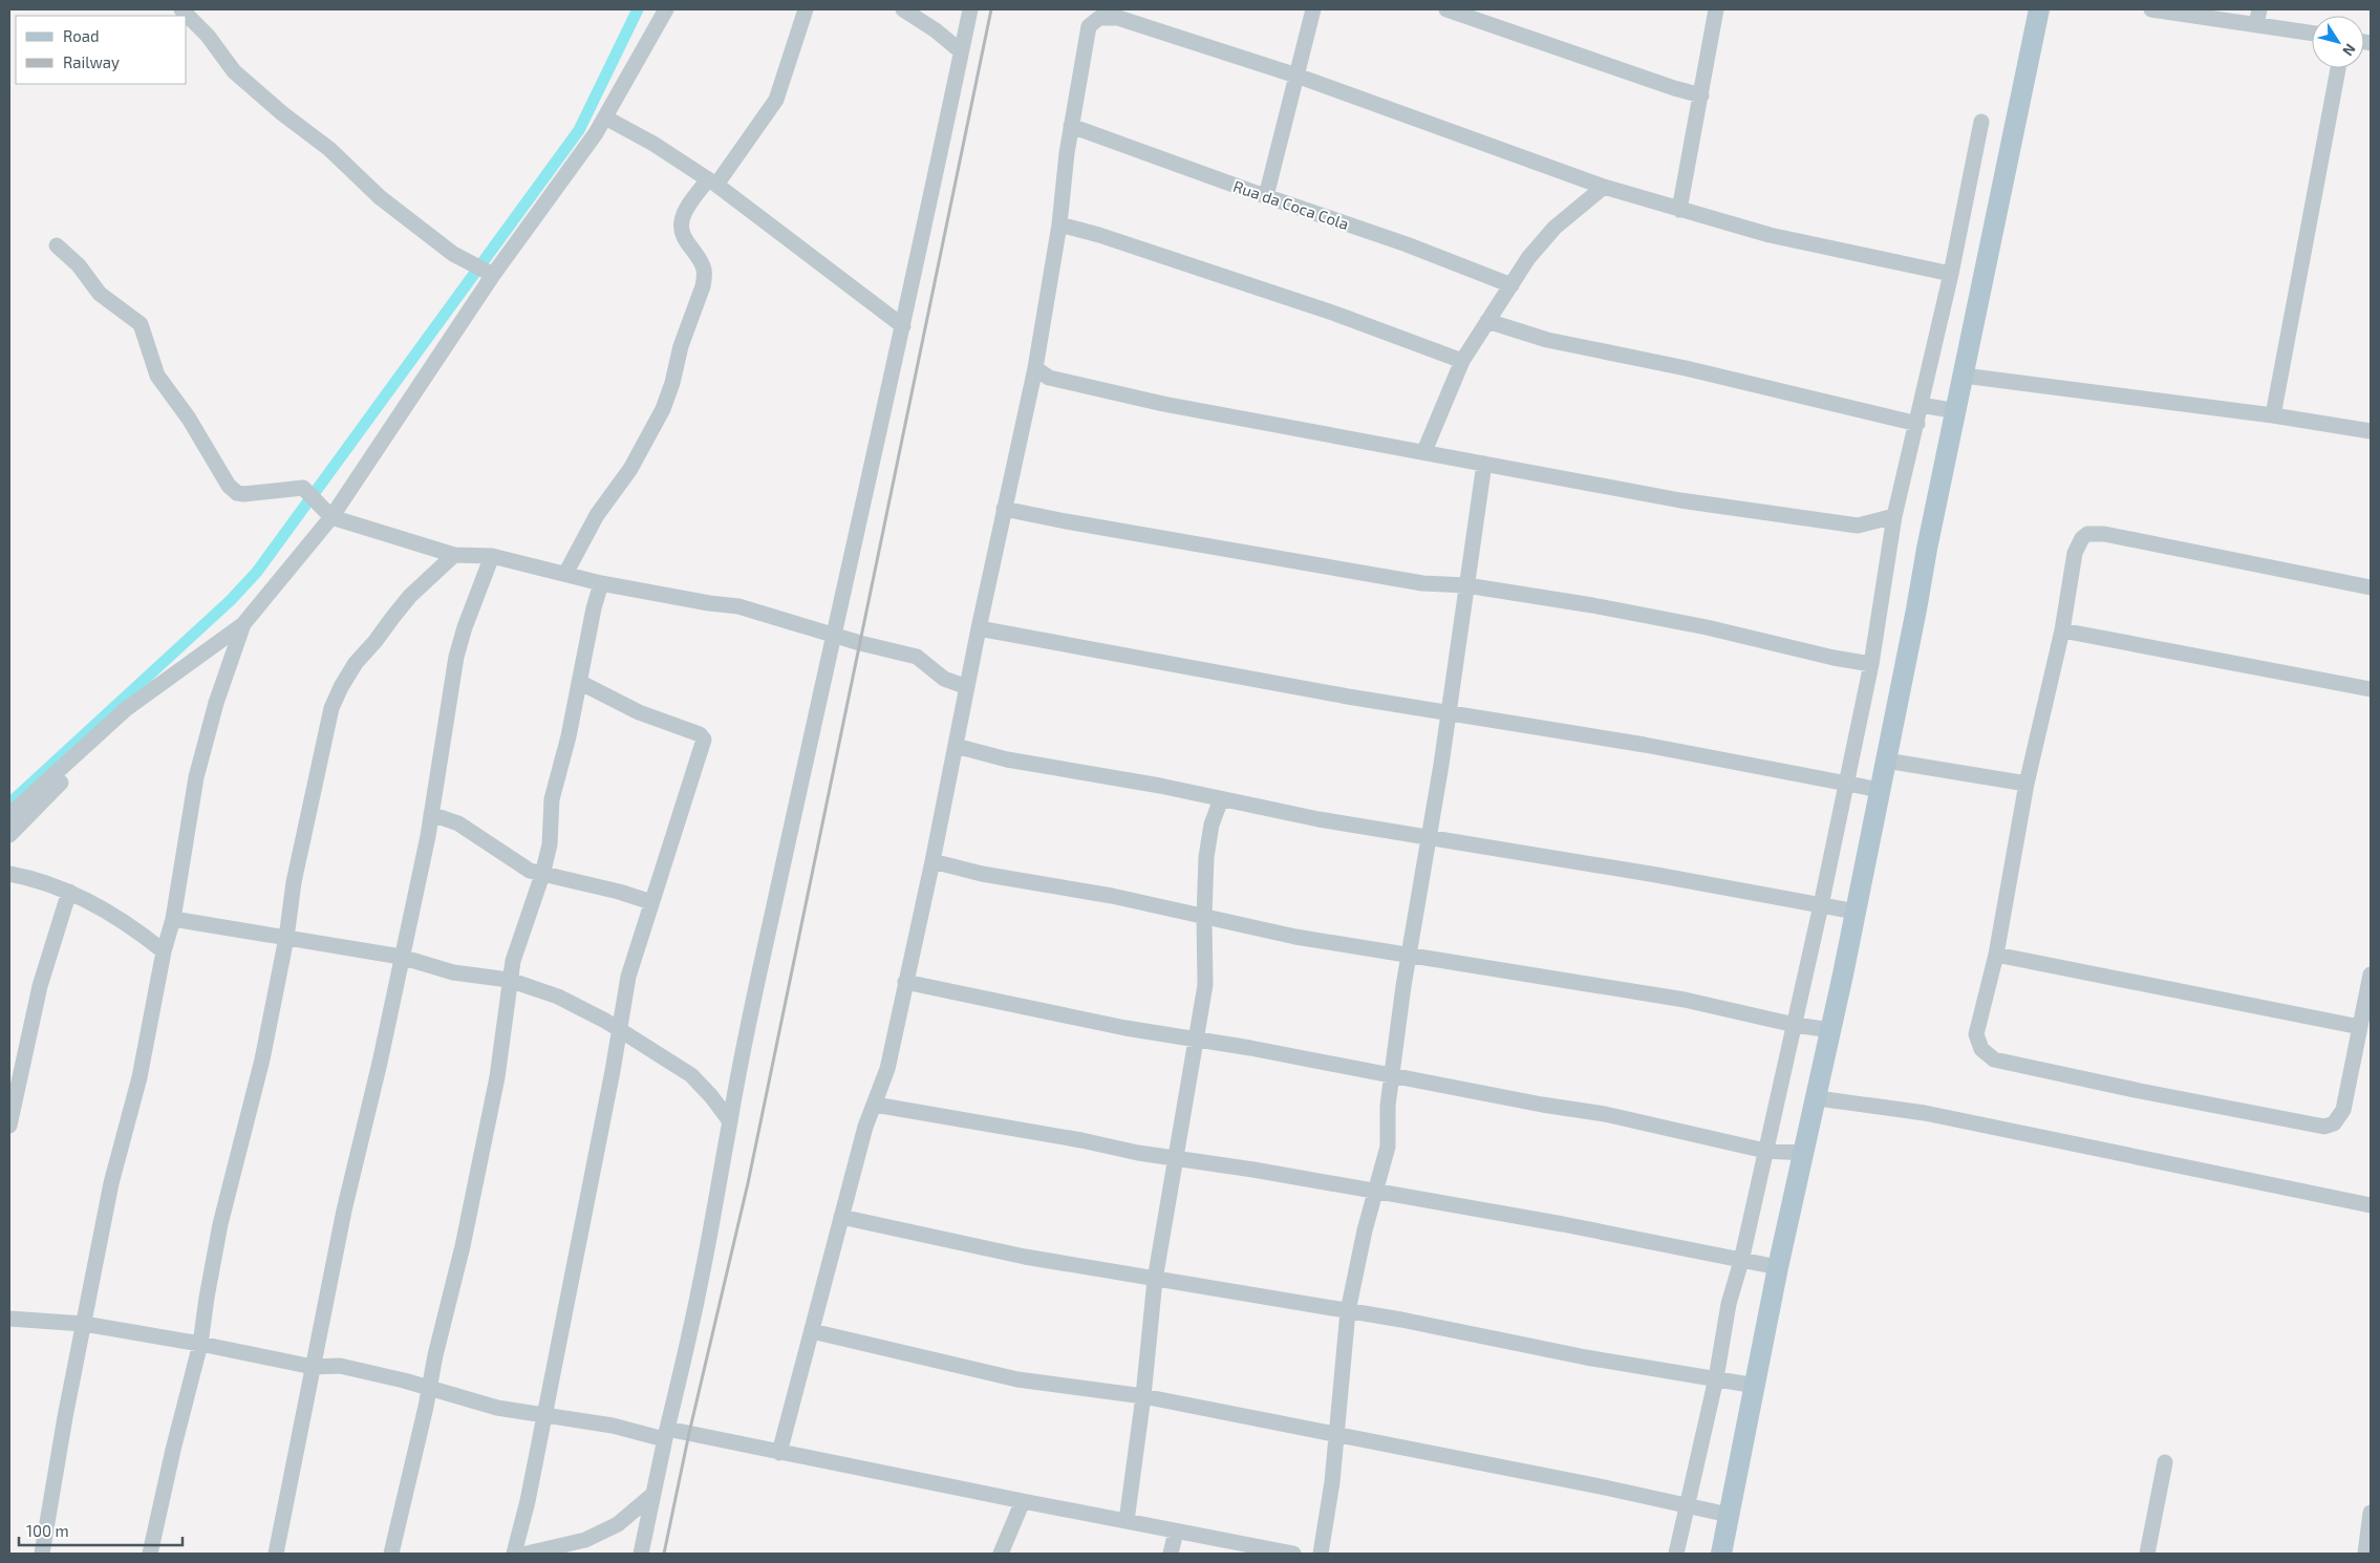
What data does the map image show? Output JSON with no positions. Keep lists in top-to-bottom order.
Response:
{
  "streets": {
    "street": ["Rua da Coca Cola"]
  },
  "legend": ["Road", "Railway"],
  "scale_bar": "100 m",
  "north": "bottom right"
}
